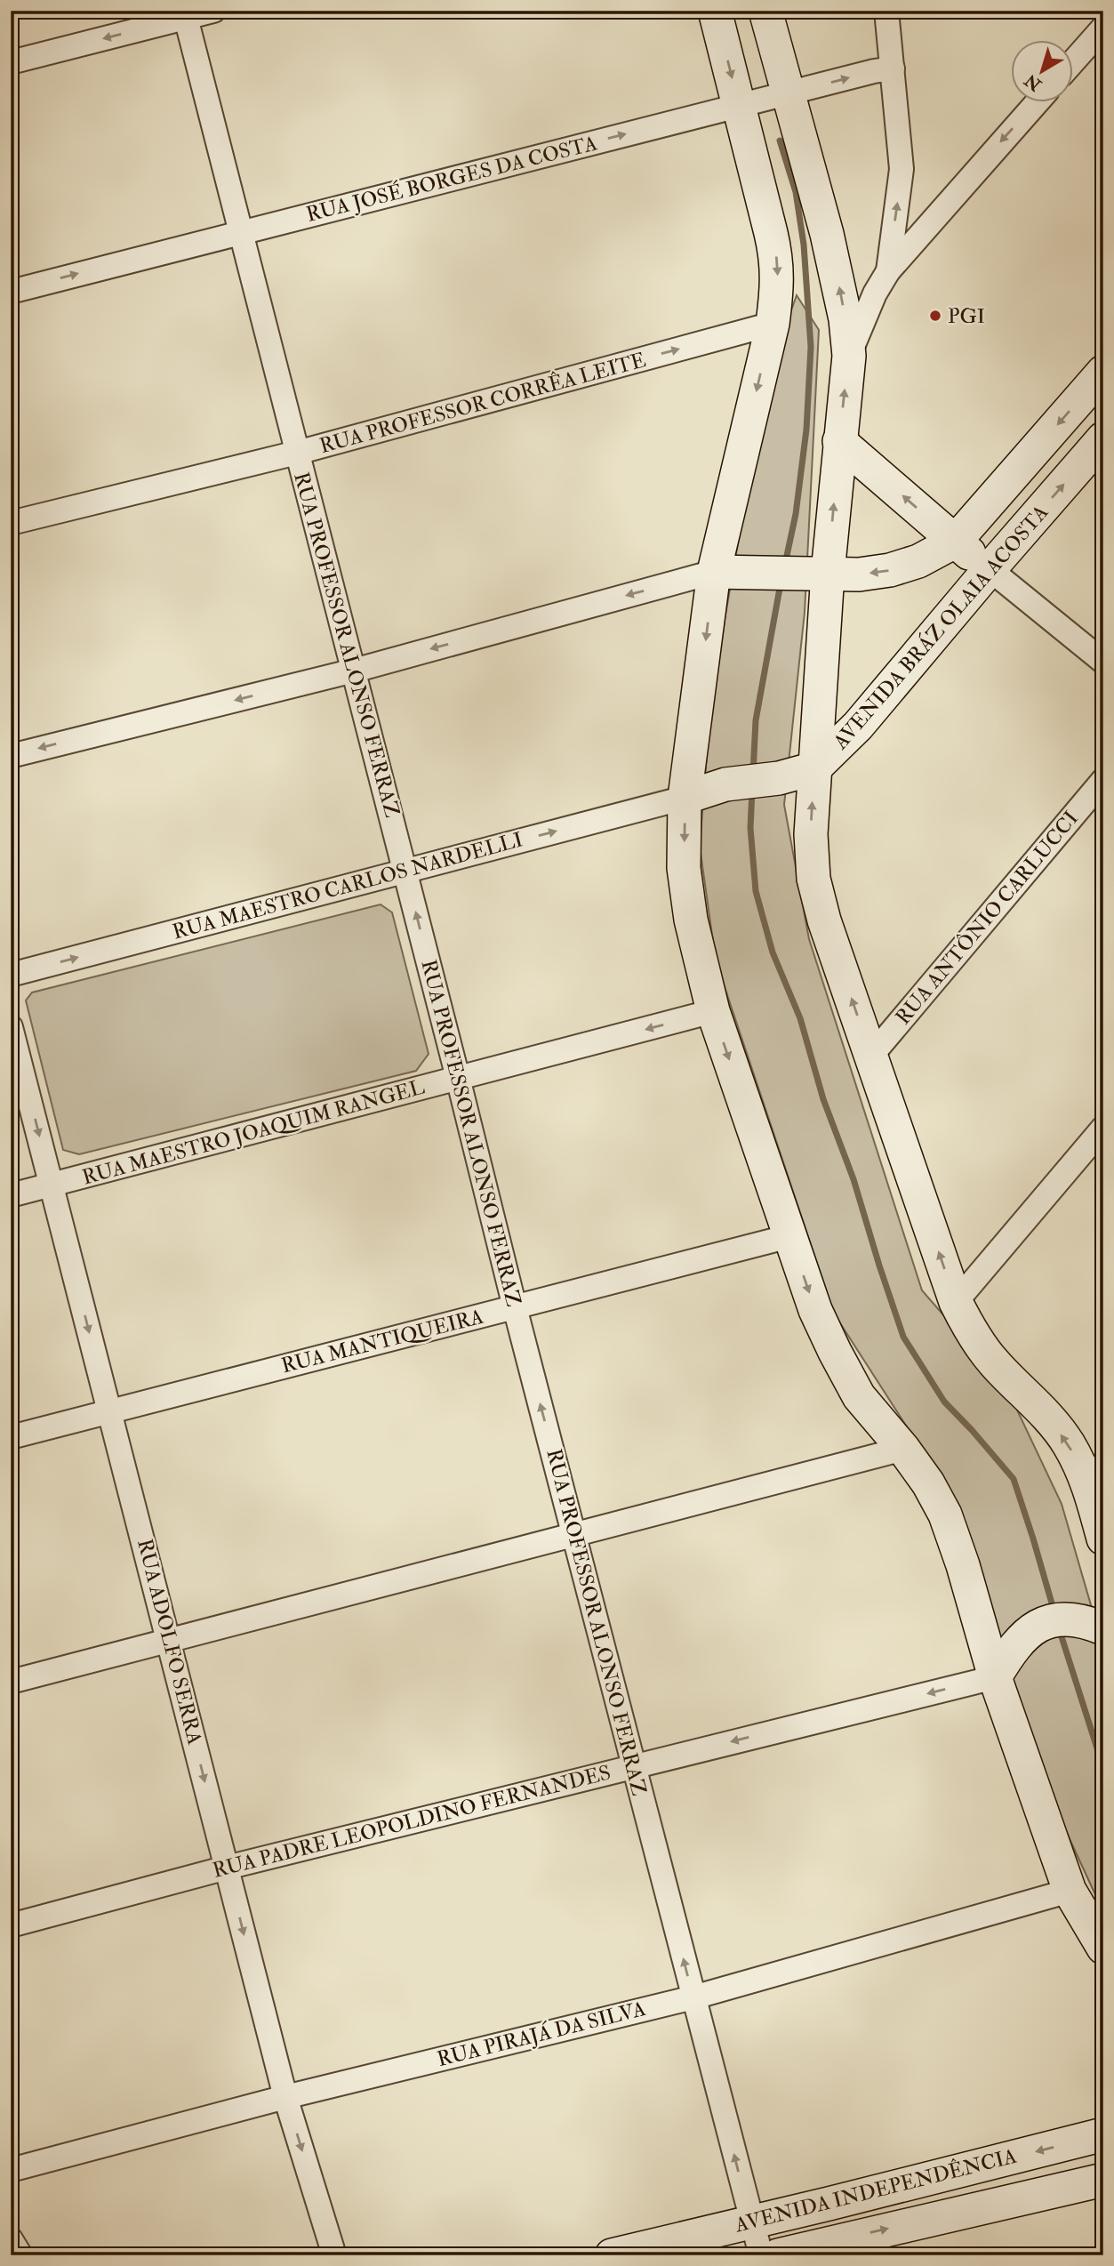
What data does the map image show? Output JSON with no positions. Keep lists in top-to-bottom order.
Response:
{
  "streets": {
    "street": [
      "RUA JOSÉ BORGES DA COSTA",
      "RUA PROFESSOR CORRÊA LEITE",
      "AVENIDA BRÁZ OLAIA ACOSTA",
      "RUA PROFESSOR ALONSO FERRAZ",
      "RUA MAESTRO CARLOS NARDELLI",
      "RUA ANTÔNIO CARLUCCI",
      "RUA MAESTRO JOAQUIM RANGEL",
      "RUA MANTIQUEIRA",
      "RUA ADOLFO SERRA",
      "RUA PADRE LEOPOLDINO FERNANDES",
      "RUA PIRAJÁ DA SILVA",
      "AVENIDA INDEPENDÊNCIA"
    ]
  },
  "crossings": [
    ["RUA JOSÉ BORGES DA COSTA", "RUA PROFESSOR ALONSO FERRAZ"],
    ["RUA PROFESSOR CORRÊA LEITE", "RUA PROFESSOR ALONSO FERRAZ"],
    ["AVENIDA BRÁZ OLAIA ACOSTA", "RUA MAESTRO CARLOS NARDELLI"],
    ["RUA PROFESSOR ALONSO FERRAZ", "RUA MAESTRO CARLOS NARDELLI"],
    ["RUA PROFESSOR ALONSO FERRAZ", "RUA MAESTRO JOAQUIM RANGEL"],
    ["RUA PROFESSOR ALONSO FERRAZ", "RUA MANTIQUEIRA"],
    ["RUA PROFESSOR ALONSO FERRAZ", "RUA PADRE LEOPOLDINO FERNANDES"],
    ["RUA PROFESSOR ALONSO FERRAZ", "RUA PIRAJÁ DA SILVA"],
    ["RUA PROFESSOR ALONSO FERRAZ", "AVENIDA INDEPENDÊNCIA"],
    ["RUA MAESTRO JOAQUIM RANGEL", "RUA ADOLFO SERRA"],
    ["RUA MANTIQUEIRA", "RUA ADOLFO SERRA"],
    ["RUA ADOLFO SERRA", "RUA PADRE LEOPOLDINO FERNANDES"],
    ["RUA ADOLFO SERRA", "RUA PIRAJÁ DA SILVA"]
  ],
  "one_way": [
    "RUA JOSÉ BORGES DA COSTA",
    "RUA PROFESSOR CORRÊA LEITE",
    "RUA PROFESSOR ALONSO FERRAZ",
    "RUA MAESTRO JOAQUIM RANGEL",
    "RUA ADOLFO SERRA",
    "RUA PADRE LEOPOLDINO FERNANDES"
  ],
  "places": ["PGI"],
  "north": "bottom left"
}
